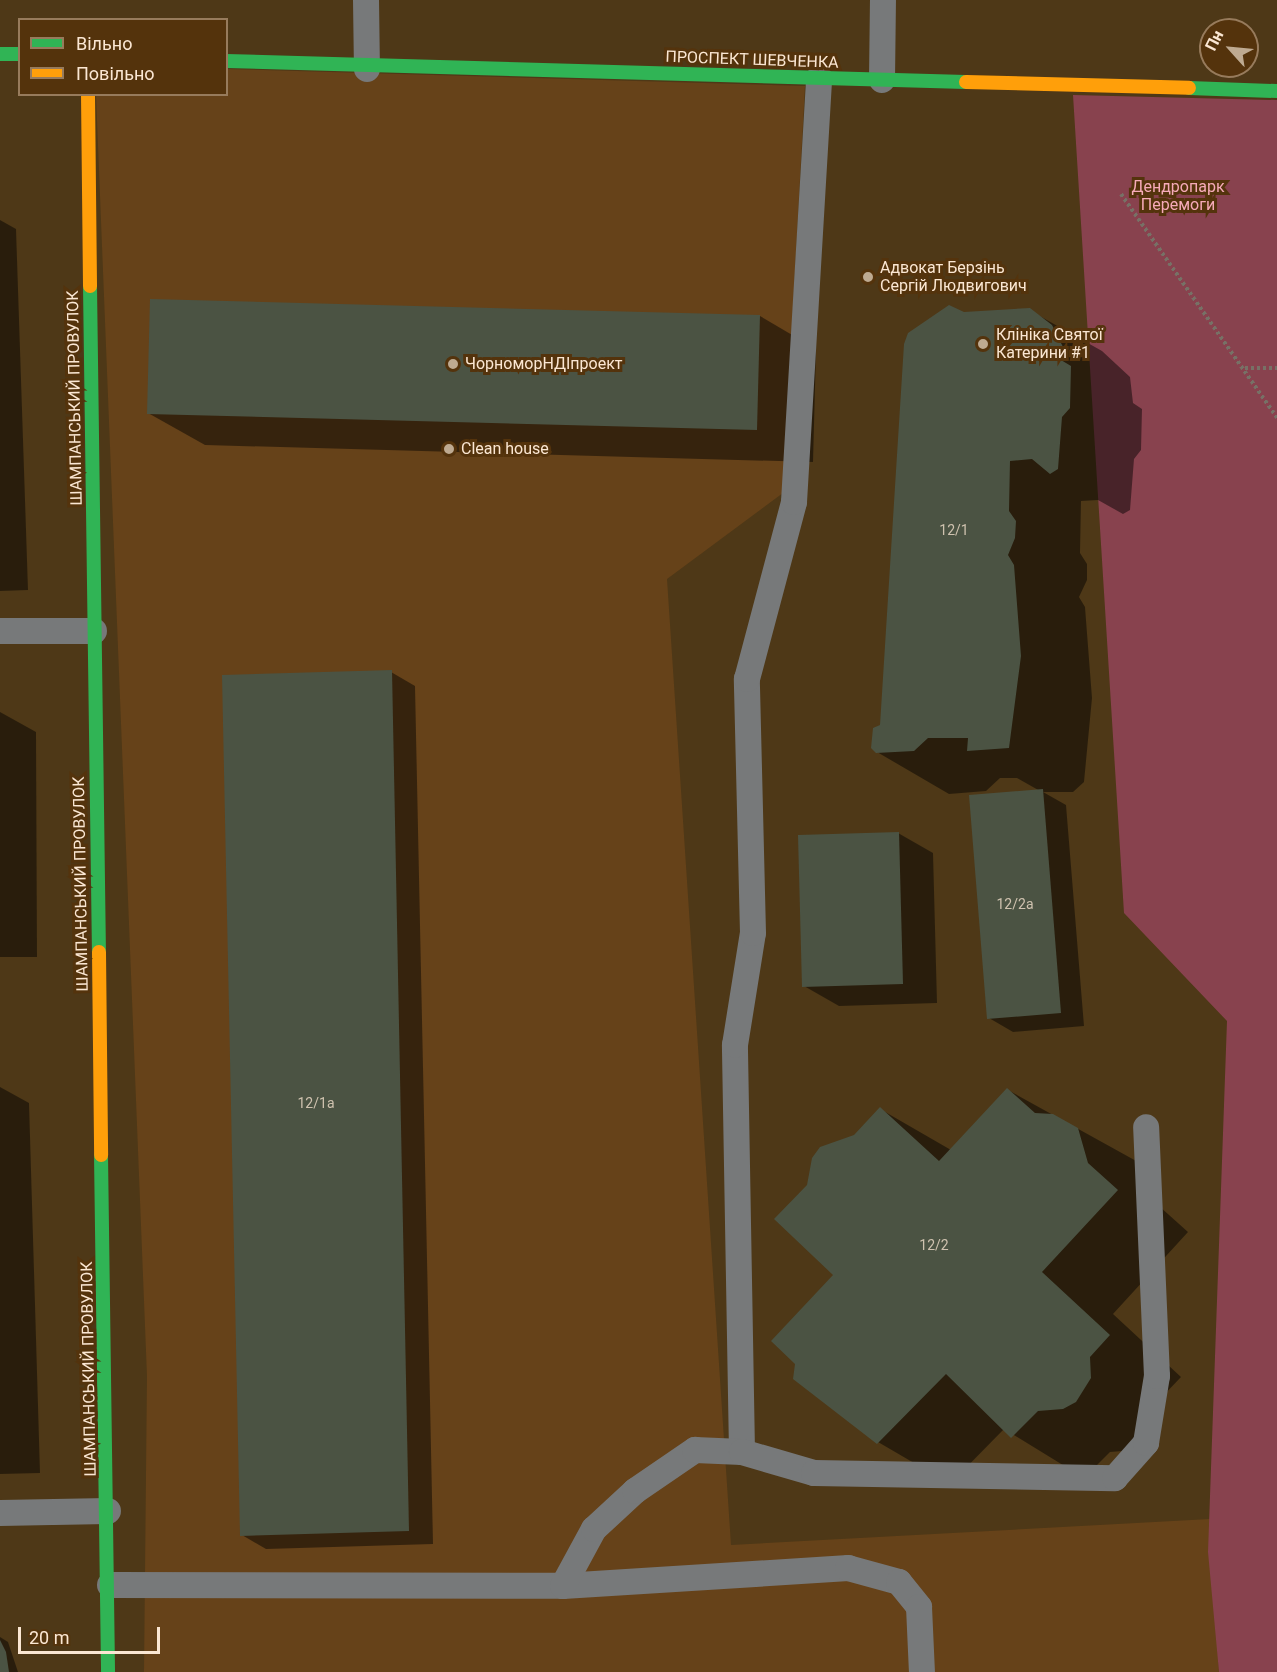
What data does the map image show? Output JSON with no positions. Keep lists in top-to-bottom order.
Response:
{
  "streets": {
    "street": ["ПРОСПЕКТ ШЕВЧЕНКА", "ШАМПАНСЬКИЙ ПРОВУЛОК"]
  },
  "parks": ["Дендропарк Перемоги"],
  "places": [
    "Адвокат Берзінь Сергій Людвигович",
    "Клініка Святої Катерини #1",
    "ЧорноморНДІпроект",
    "Clean house"
  ],
  "house_numbers": [
    "12/1",
    "12/2а",
    "12/1а",
    "12/2"
  ],
  "legend": ["Вільно", "Повільно"],
  "scale_bar": "20 m",
  "north": "top left"
}
